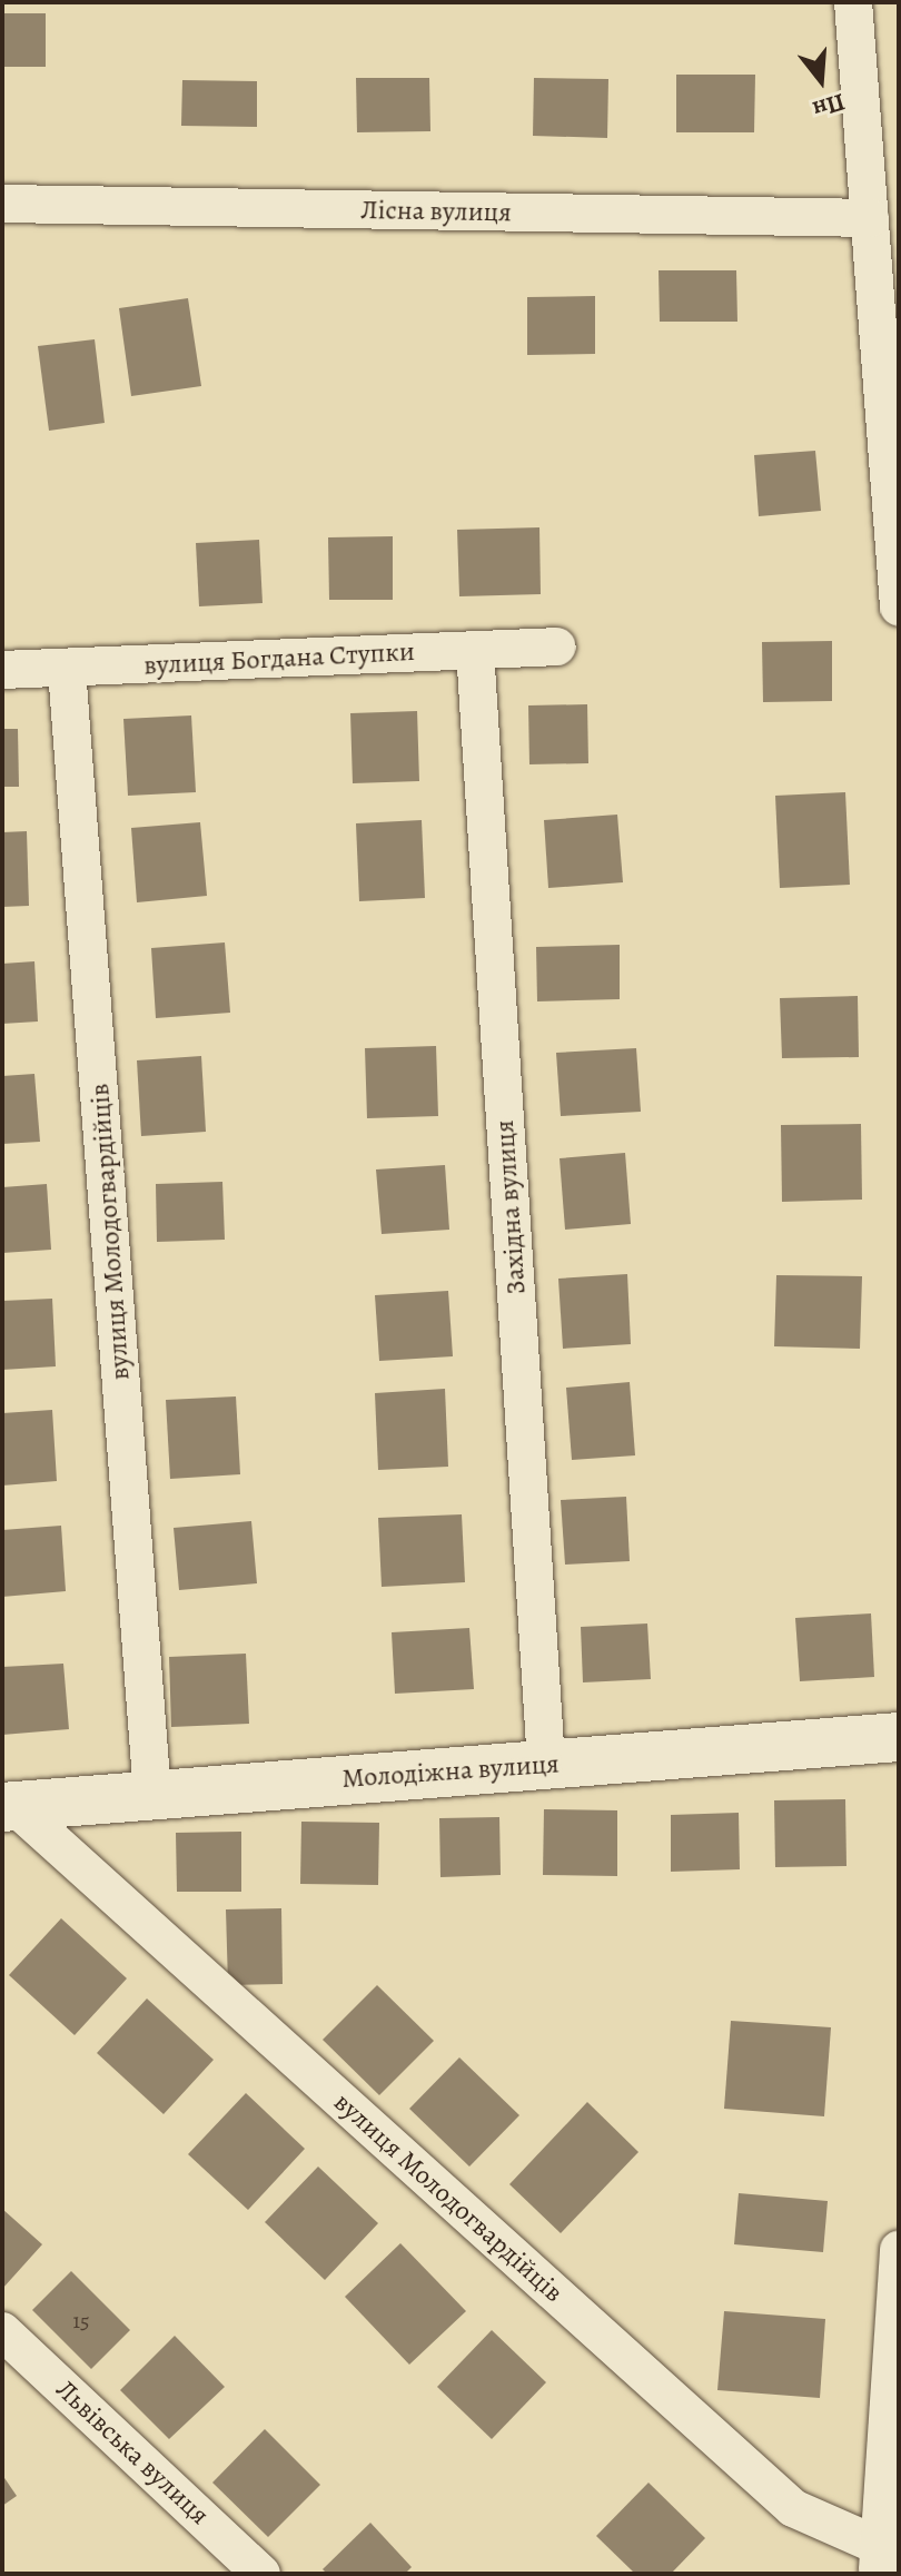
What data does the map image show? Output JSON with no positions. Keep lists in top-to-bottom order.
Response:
{
  "streets": {
    "street": [
      "Лісна вулиця",
      "вулиця Богдана Ступки",
      "Західна вулиця",
      "вулиця Молодогвардійців",
      "Молодіжна вулиця",
      "Львівська вулиця"
    ]
  },
  "crossings": [
    ["вулиця Богдана Ступки", "Західна вулиця"],
    ["вулиця Богдана Ступки", "вулиця Молодогвардійців"],
    ["Західна вулиця", "Молодіжна вулиця"],
    ["вулиця Молодогвардійців", "Молодіжна вулиця"]
  ],
  "house_numbers": ["15"],
  "north": "bottom"
}
